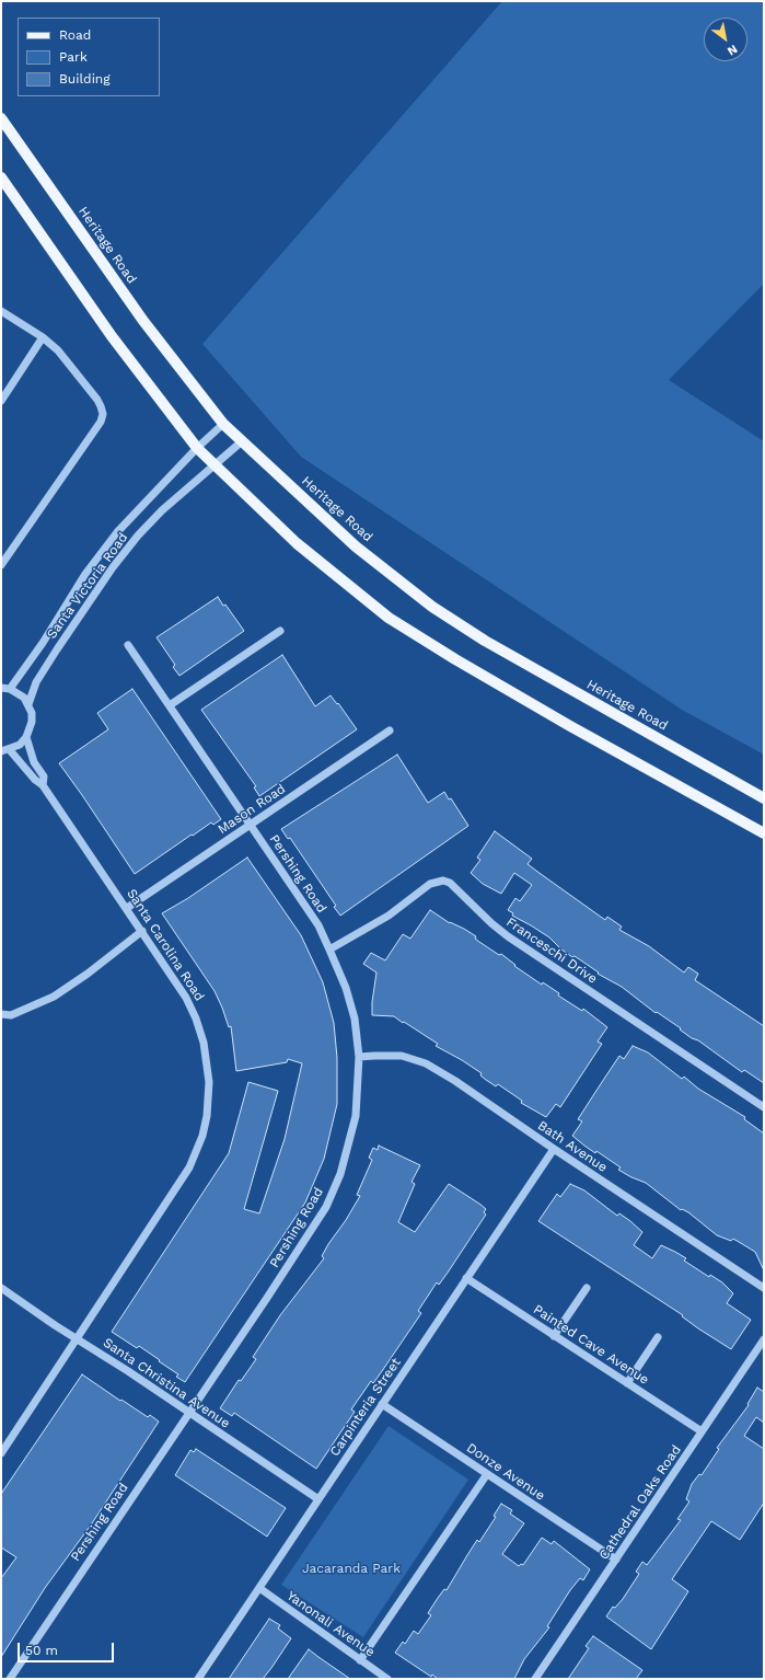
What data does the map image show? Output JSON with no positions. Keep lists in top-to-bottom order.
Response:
{
  "streets": {
    "main road": ["Heritage Road"],
    "street": [
      "Santa Victoria Road",
      "Mason Road",
      "Pershing Road",
      "Santa Carolina Road",
      "Franceschi Drive",
      "Bath Avenue",
      "Painted Cave Avenue",
      "Santa Christina Avenue",
      "Carpinteria Street",
      "Donze Avenue",
      "Cathedral Oaks Road",
      "Yanonali Avenue"
    ]
  },
  "crossings": [
    ["Heritage Road", "Santa Victoria Road"],
    ["Mason Road", "Pershing Road"],
    ["Mason Road", "Santa Carolina Road"],
    ["Pershing Road", "Franceschi Drive"],
    ["Pershing Road", "Bath Avenue"],
    ["Pershing Road", "Santa Christina Avenue"],
    ["Santa Carolina Road", "Santa Christina Avenue"],
    ["Bath Avenue", "Carpinteria Street"],
    ["Painted Cave Avenue", "Carpinteria Street"],
    ["Painted Cave Avenue", "Cathedral Oaks Road"],
    ["Santa Christina Avenue", "Carpinteria Street"],
    ["Carpinteria Street", "Donze Avenue"],
    ["Carpinteria Street", "Yanonali Avenue"],
    ["Donze Avenue", "Cathedral Oaks Road"]
  ],
  "parks": ["Jacaranda Park"],
  "legend": ["Road", "Park", "Building"],
  "scale_bar": "50 m",
  "north": "bottom right"
}
